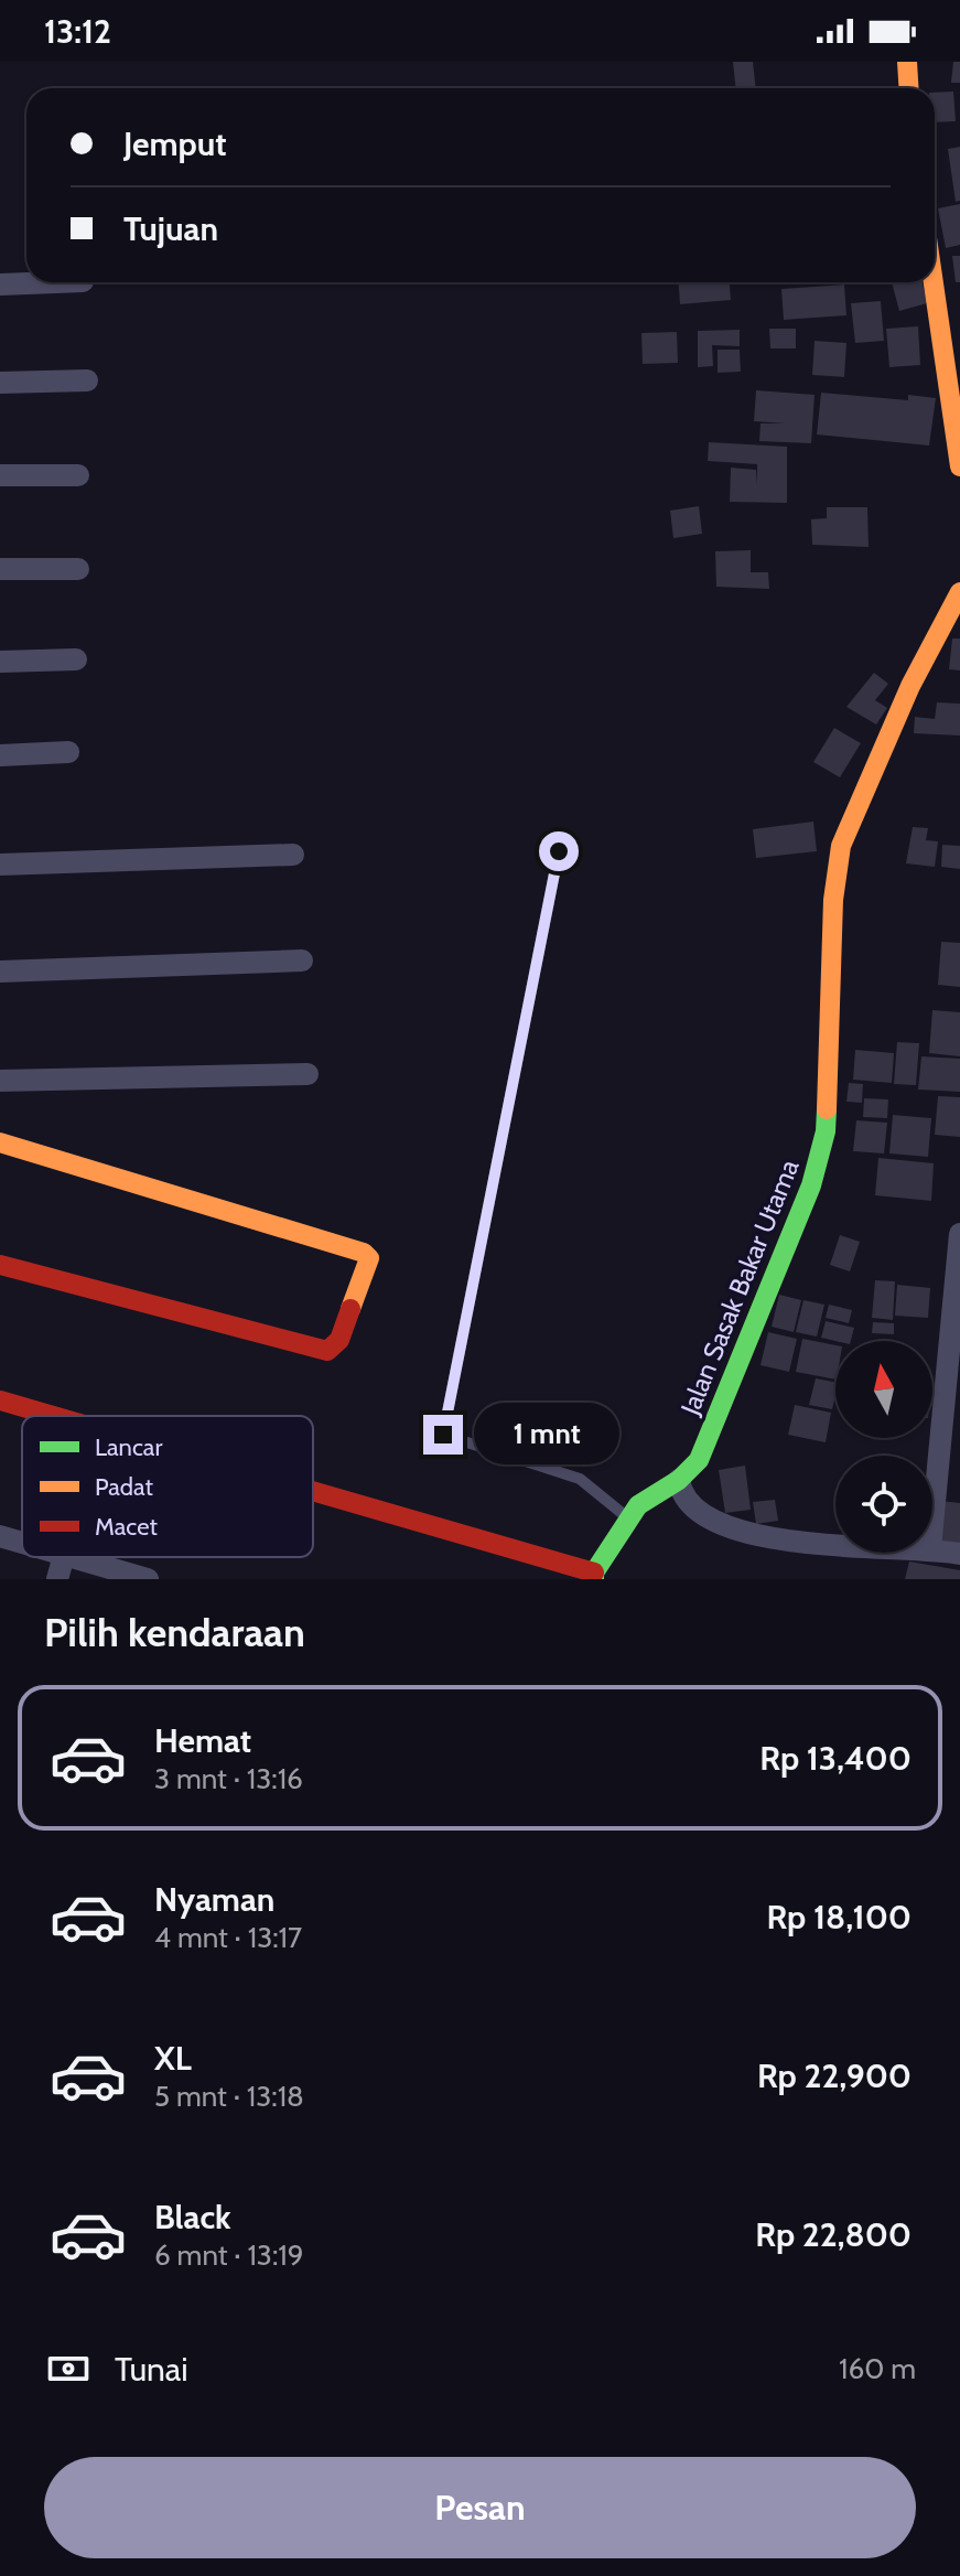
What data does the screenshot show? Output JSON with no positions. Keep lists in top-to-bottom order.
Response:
{
  "streets": {
    "street": ["Jalan Sasak Bakar Utama"]
  },
  "legend": ["Lancar", "Padat", "Macet"],
  "north": "top",
  "page": {
    "status": "13:12",
    "banner": ["Jemput", "Tujuan"],
    "bubble": "1 mnt",
    "heading": "Pilih kendaraan",
    "list": [
      {
        "name": "Hemat",
        "note": "3 mnt · 13:16",
        "value": "Rp 13,400"
      },
      {
        "name": "Nyaman",
        "note": "4 mnt · 13:17",
        "value": "Rp 18,100"
      },
      {
        "name": "XL",
        "note": "5 mnt · 13:18",
        "value": "Rp 22,900"
      },
      {
        "name": "Black",
        "note": "6 mnt · 13:19",
        "value": "Rp 22,800"
      }
    ],
    "pay": ["Tunai", "160 m"],
    "buttons": "Pesan"
  }
}
